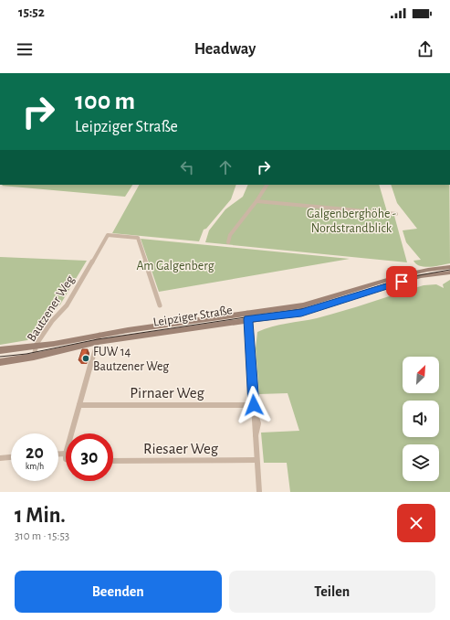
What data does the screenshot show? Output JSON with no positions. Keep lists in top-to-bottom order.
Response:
{
  "streets": {
    "main road": ["Leipziger Straße"],
    "street": ["Bautzener Weg", "Pirnaer Weg", "Riesaer Weg"]
  },
  "crossings": [
    ["Bautzener Weg", "Leipziger Straße"]
  ],
  "parks": ["Galgenberghöhe - Nordstrandblick", "Am Galgenberg"],
  "places": ["FUW 14 Bautzener Weg"],
  "north": "top right",
  "page": {
    "status": "15:52",
    "header": "Headway",
    "turn": ["100 m", "Leipziger Straße"],
    "speed": "20 km/h",
    "limit": "30",
    "heading": ["1 Min.", "310 m · 15:53"],
    "buttons": ["Beenden", "Teilen"]
  }
}
